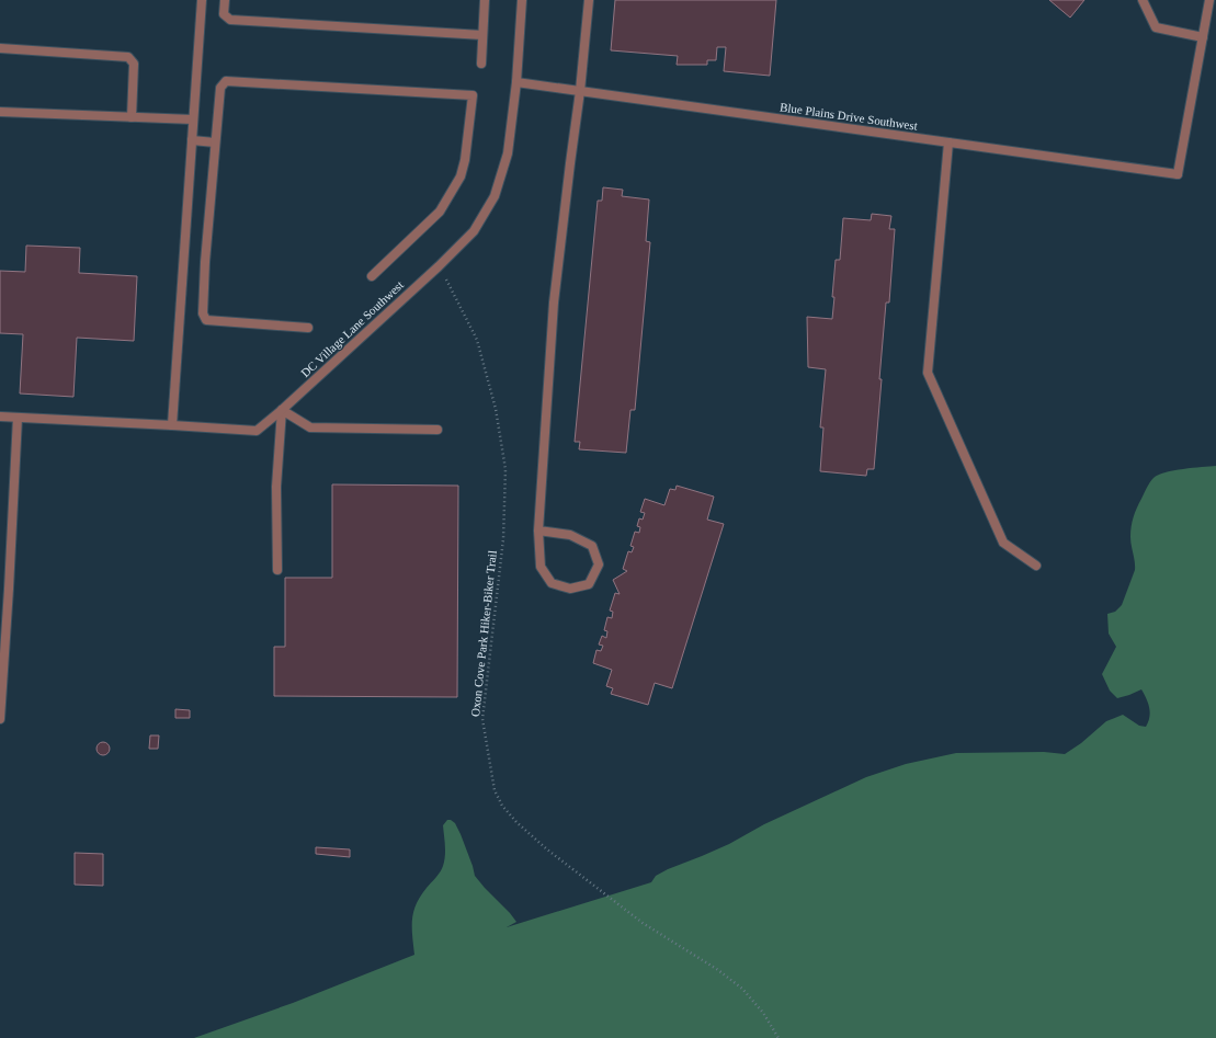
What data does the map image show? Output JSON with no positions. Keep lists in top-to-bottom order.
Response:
{
  "streets": {
    "street": ["Blue Plains Drive Southwest", "DC Village Lane Southwest"],
    "path": ["Oxon Cove Park Hiker-Biker Trail"]
  },
  "crossings": [
    ["Blue Plains Drive Southwest", "DC Village Lane Southwest"],
    ["DC Village Lane Southwest", "Oxon Cove Park Hiker-Biker Trail"]
  ]
}
